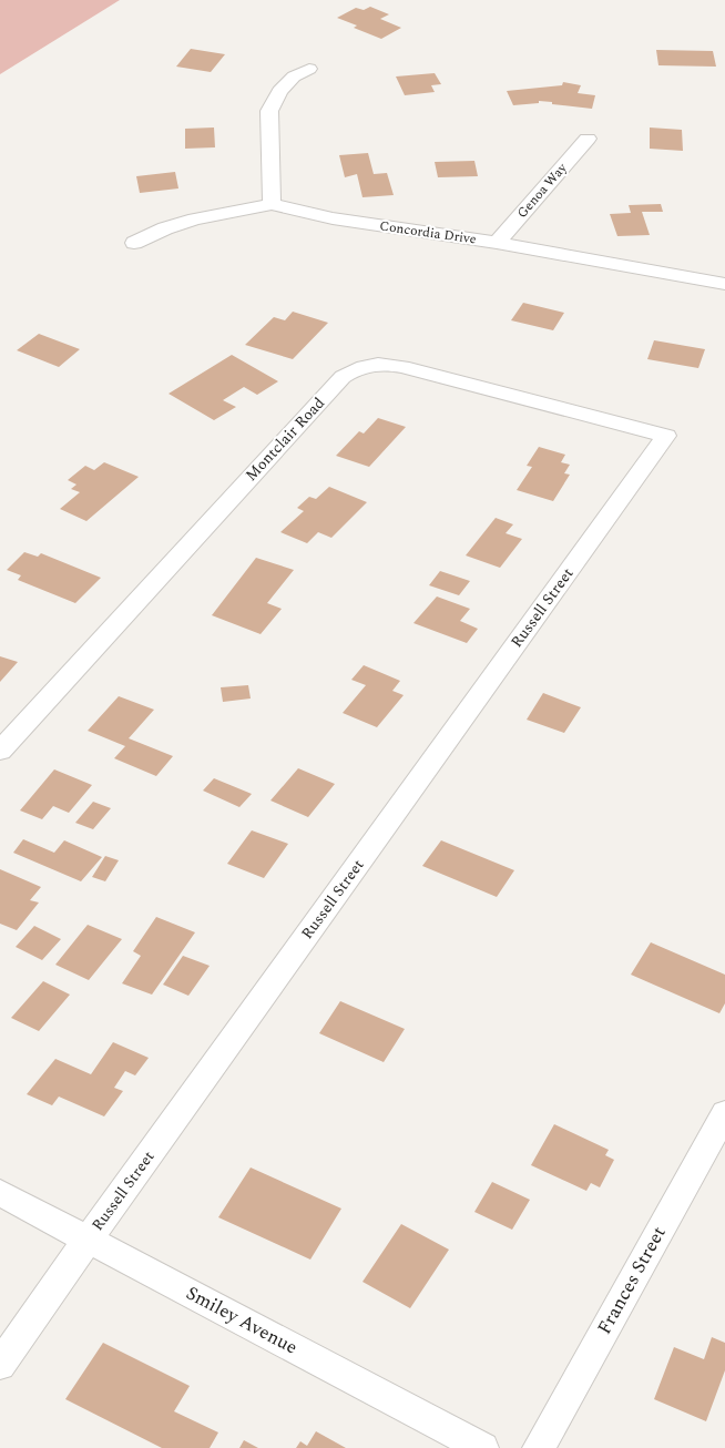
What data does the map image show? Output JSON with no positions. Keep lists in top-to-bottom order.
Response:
{
  "streets": {
    "street": [
      "Genoa Way",
      "Concordia Drive",
      "Montclair Road",
      "Russell Street",
      "Frances Street",
      "Smiley Avenue"
    ]
  },
  "crossings": [
    ["Genoa Way", "Concordia Drive"],
    ["Montclair Road", "Russell Street"],
    ["Russell Street", "Smiley Avenue"]
  ]
}
